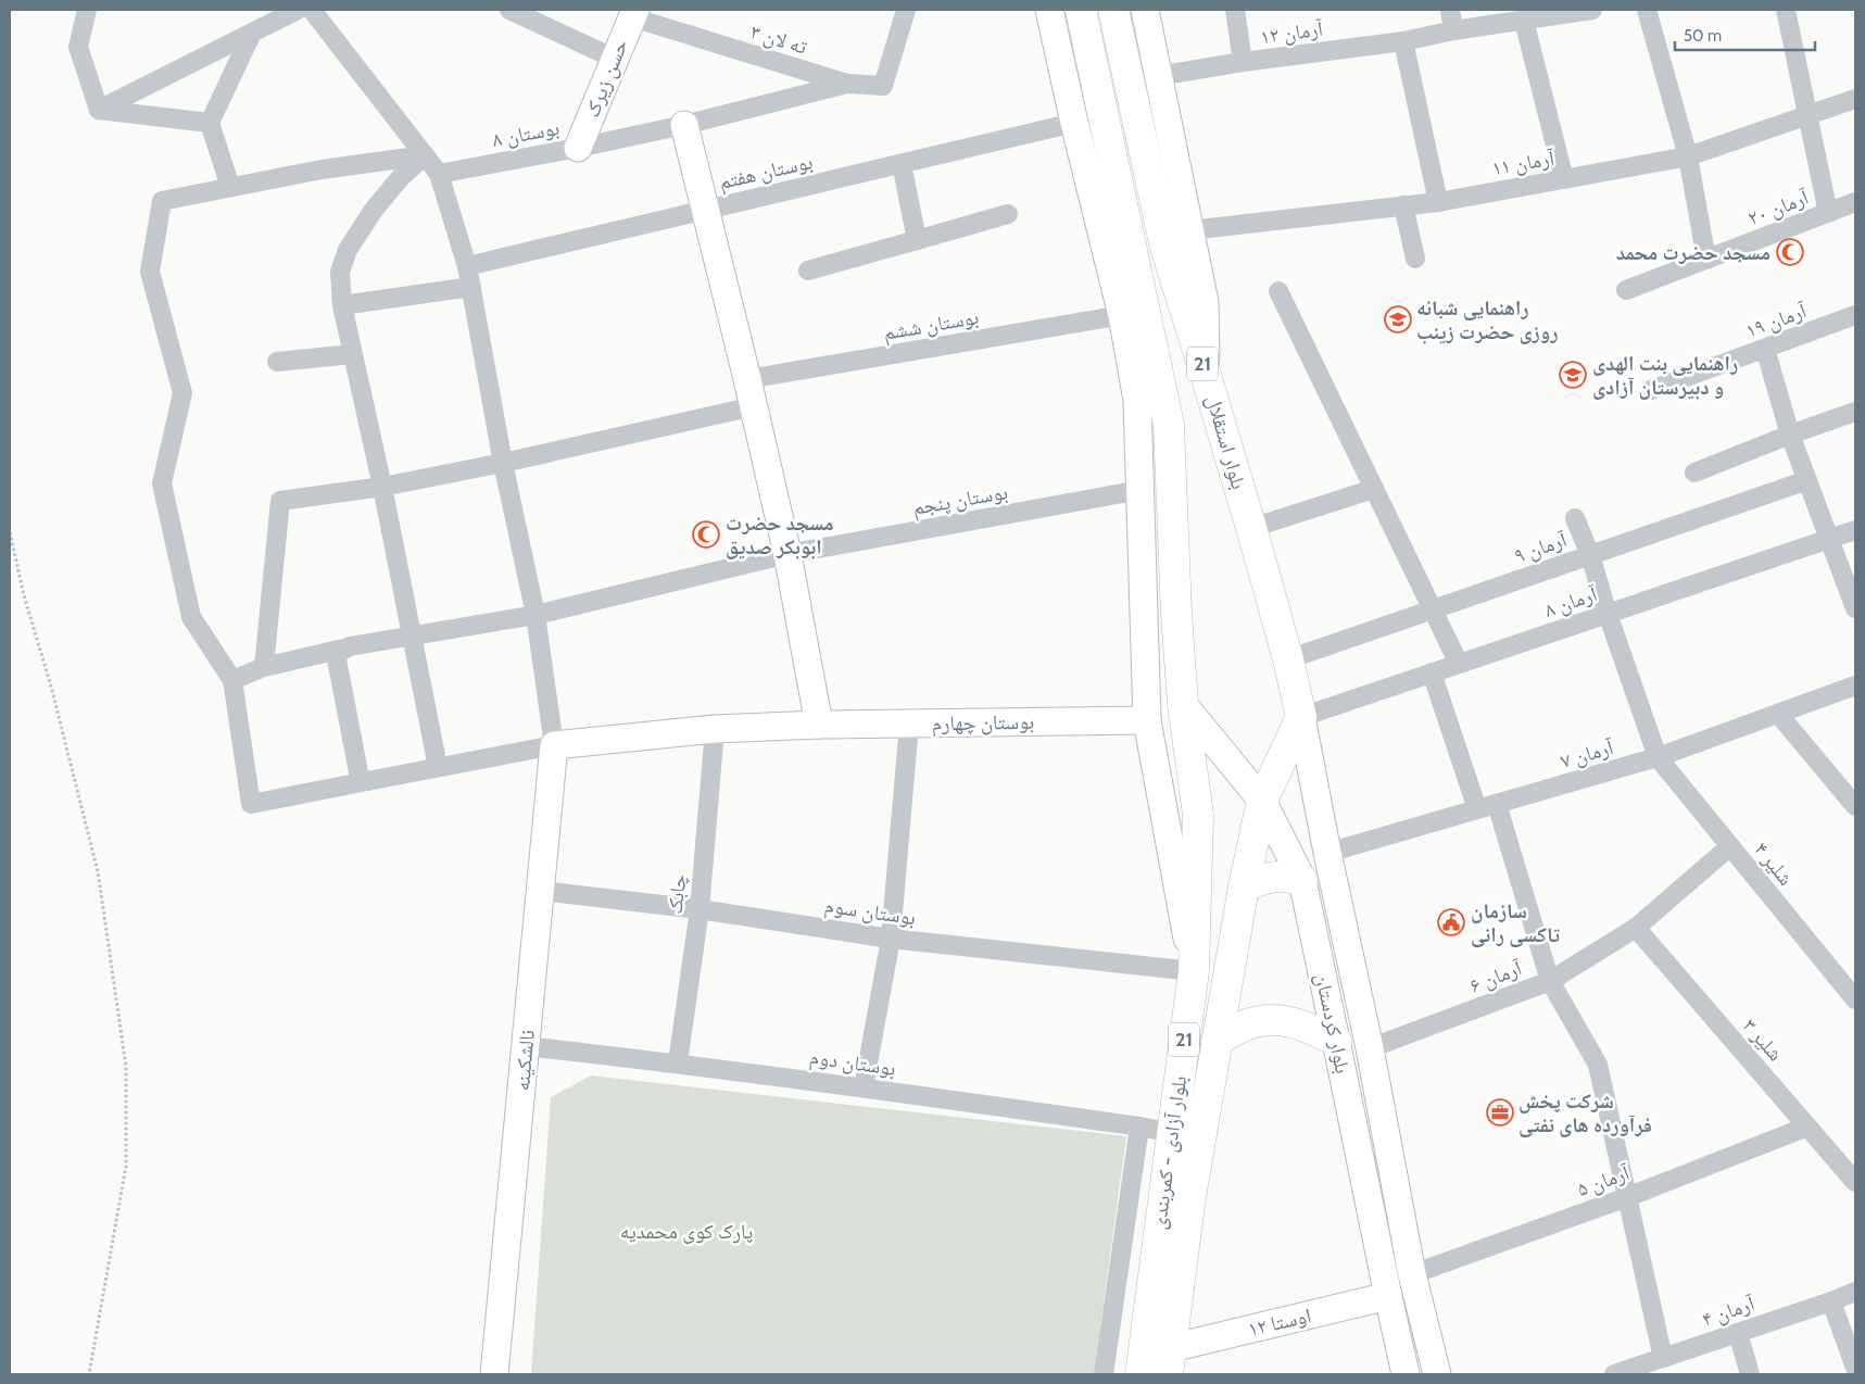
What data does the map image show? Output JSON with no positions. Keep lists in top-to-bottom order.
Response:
{
  "streets": {
    "main road": [
      "حسن زیرک",
      "21",
      "بلوار استقلال",
      "بوستان چهارم",
      "بلوار کردستان",
      "نالشکینه",
      "بلوار آزادی - کمربندی",
      "اوستا ۱۲"
    ],
    "street": [
      "آرمان ۱۲",
      "ته لان ۳",
      "بوستان ۸",
      "آرمان ۱۱",
      "بوستان هفتم",
      "آرمان ۲۰",
      "آرمان ۱۹",
      "بوستان ششم",
      "بوستان پنجم",
      "آرمان ۹",
      "آرمان ۸",
      "آرمان ۷",
      "شلیر ۴",
      "چابک",
      "بوستان سوم",
      "آرمان ۶",
      "شلیر ۳",
      "بوستان دوم",
      "آرمان ۵",
      "آرمان ۴"
    ]
  },
  "crossings": [
    ["ته لان ۳", "حسن زیرک"],
    ["ته لان ۳", "بوستان ۸"],
    ["حسن زیرک", "بوستان ۸"],
    ["21", "بلوار کردستان"],
    ["21", "بلوار آزادی - کمربندی"],
    ["بلوار استقلال", "آرمان ۹"],
    ["بلوار استقلال", "آرمان ۸"],
    ["بلوار استقلال", "بلوار کردستان"],
    ["بلوار استقلال", "بلوار آزادی - کمربندی"],
    ["آرمان ۹", "شلیر ۴"],
    ["آرمان ۸", "شلیر ۴"],
    ["آرمان ۸", "بلوار کردستان"],
    ["آرمان ۸", "بلوار آزادی - کمربندی"],
    ["بوستان چهارم", "چابک"],
    ["بوستان چهارم", "نالشکینه"],
    ["آرمان ۷", "شلیر ۴"],
    ["آرمان ۷", "بلوار کردستان"],
    ["شلیر ۴", "آرمان ۶"],
    ["چابک", "بوستان سوم"],
    ["چابک", "بوستان دوم"],
    ["بوستان سوم", "نالشکینه"],
    ["بوستان سوم", "بلوار آزادی - کمربندی"],
    ["آرمان ۶", "بلوار کردستان"],
    ["آرمان ۶", "شلیر ۳"],
    ["بلوار کردستان", "بلوار آزادی - کمربندی"],
    ["بلوار کردستان", "آرمان ۵"],
    ["بلوار کردستان", "اوستا ۱۲"],
    ["شلیر ۳", "آرمان ۵"],
    ["نالشکینه", "بوستان دوم"],
    ["بوستان دوم", "بلوار آزادی - کمربندی"],
    ["بلوار آزادی - کمربندی", "اوستا ۱۲"]
  ],
  "parks": ["پارک کوی محمدیه"],
  "places": {
    "mosque": ["مسجد حضرت محمد", "مسجد حضرت ابوبکر صدیق"],
    "school or university": ["راهنمایی شبانه روزی حضرت زینب", "راهنمایی بنت الهدی و دبیرستان آزادی"],
    "public building": ["سازمان تاکسی رانی"],
    "office": ["شرکت پخش فرآورده های نفتی"]
  },
  "scale_bar": "50 m"
}
